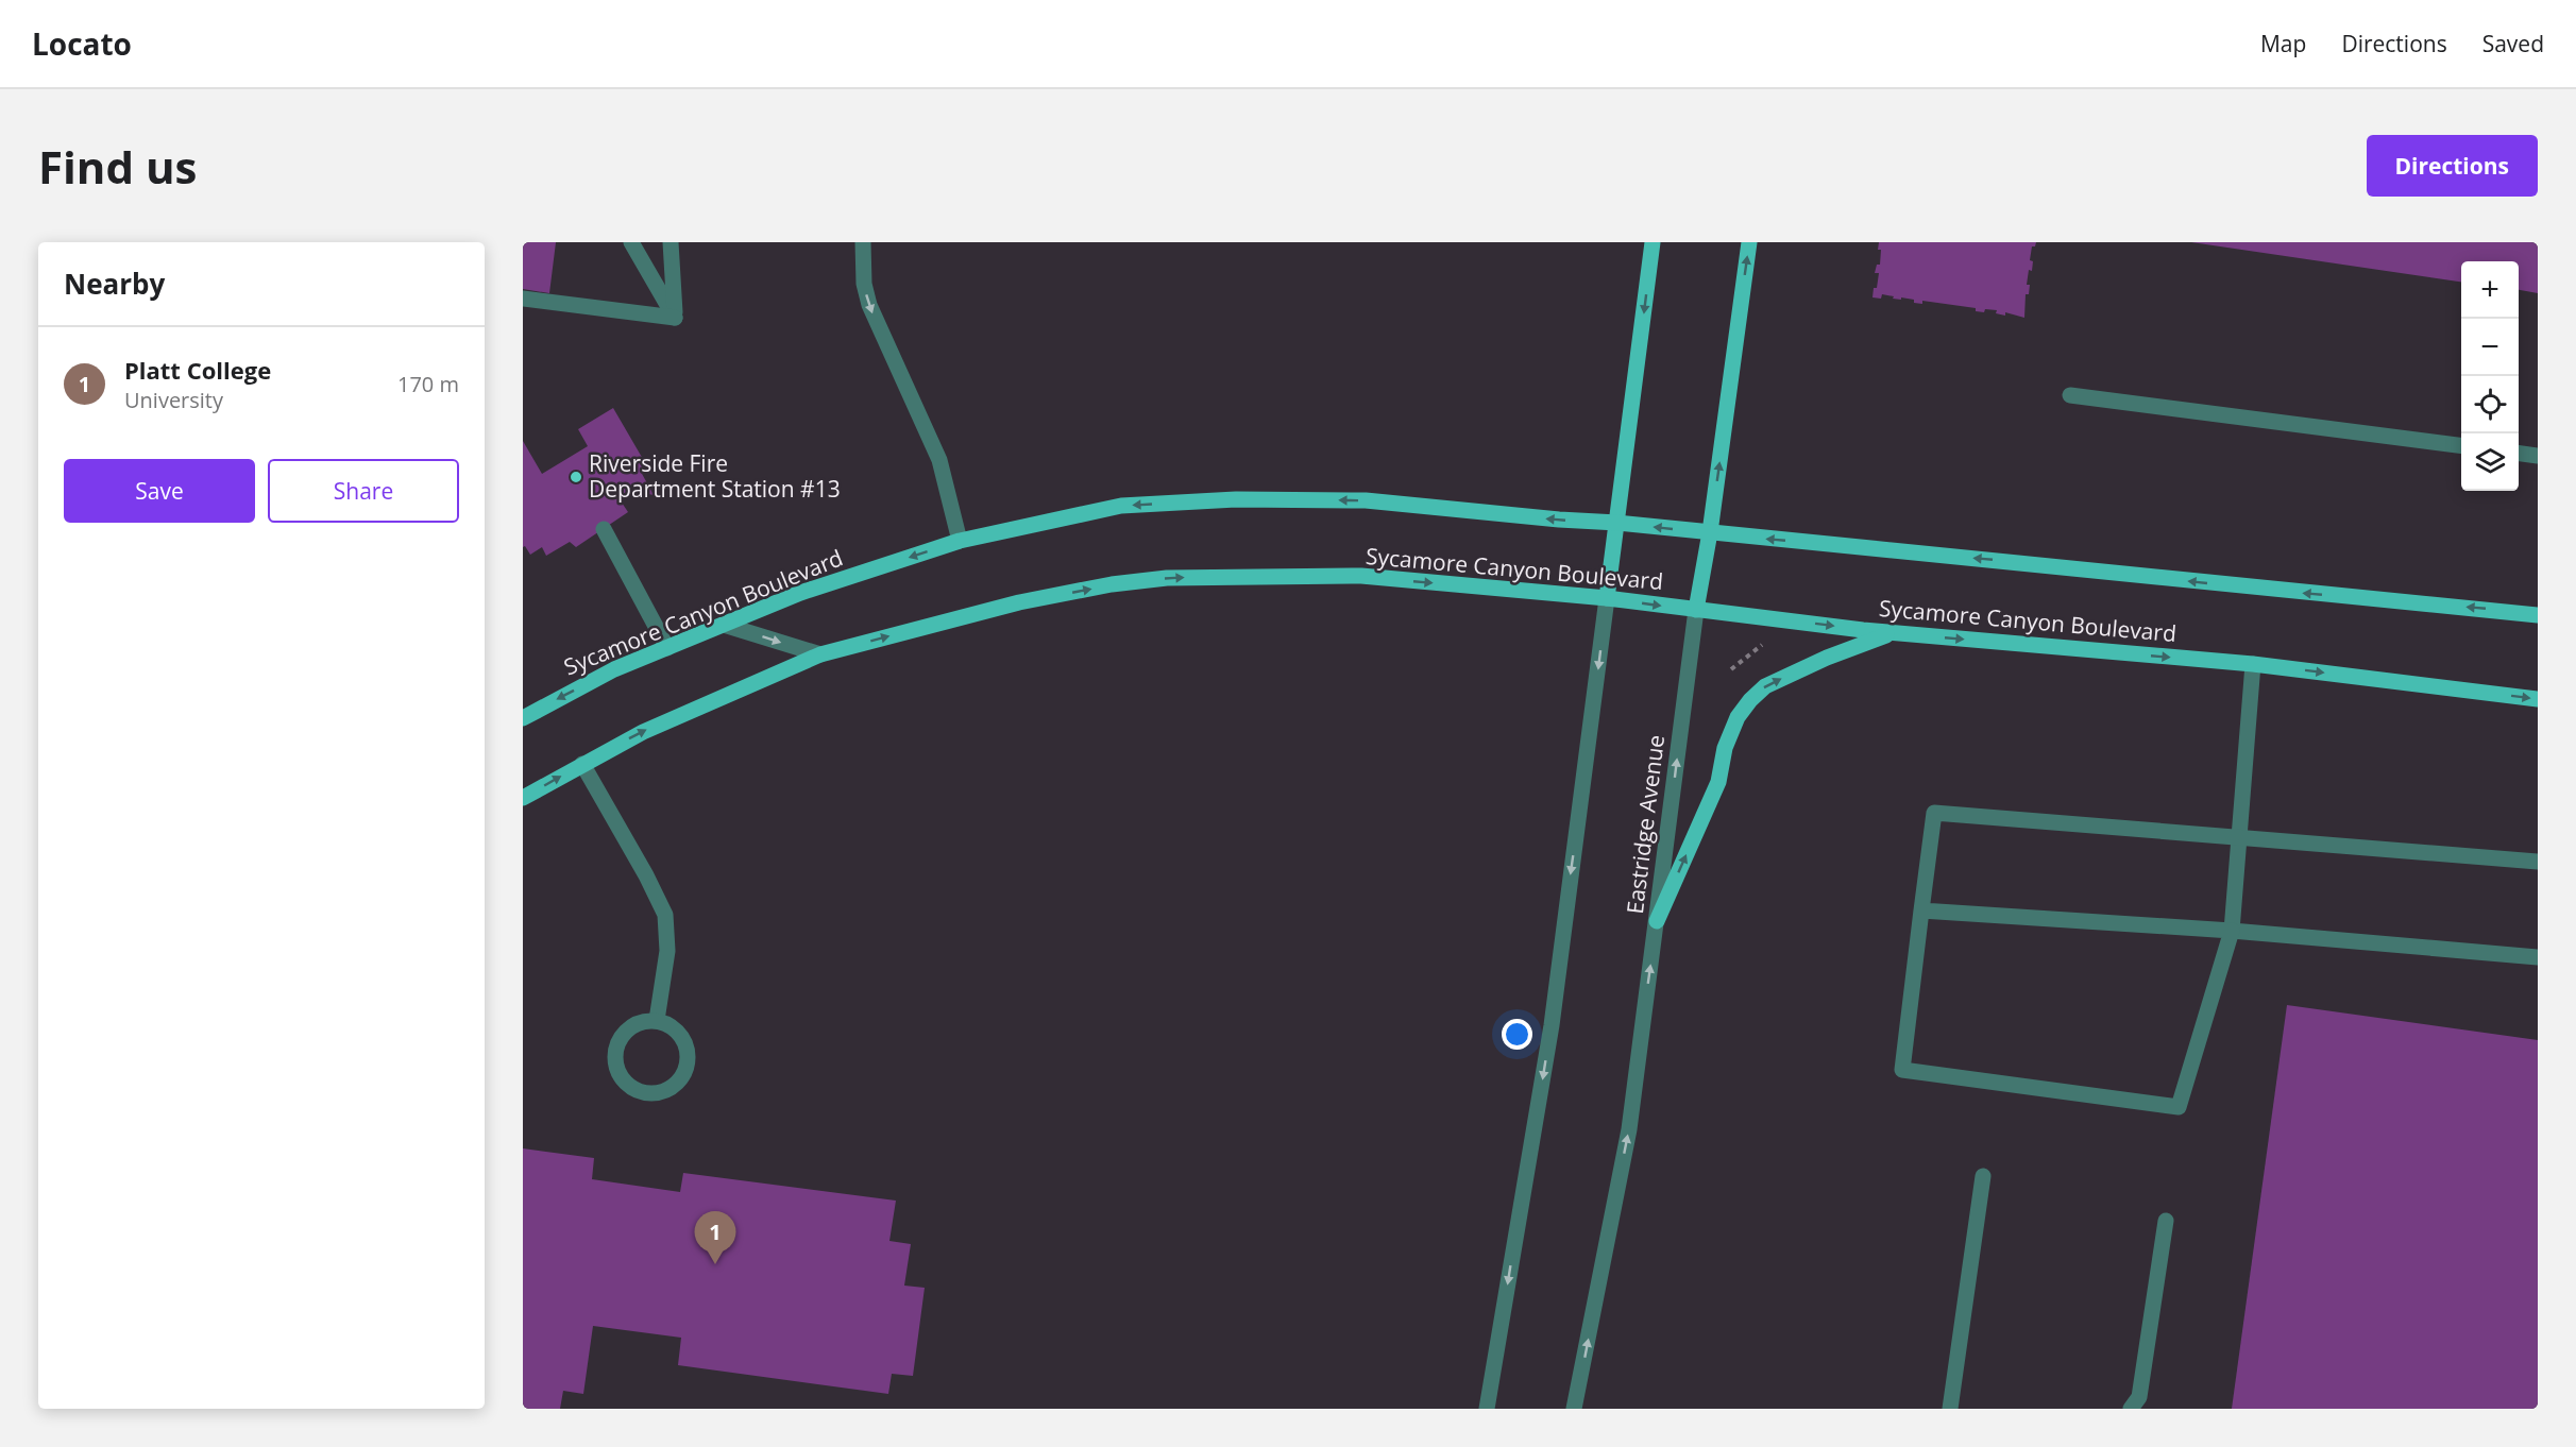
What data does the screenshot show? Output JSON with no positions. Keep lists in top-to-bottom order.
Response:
{
  "streets": {
    "main road": ["Sycamore Canyon Boulevard", "Eastridge Avenue"]
  },
  "crossings": [
    ["Sycamore Canyon Boulevard", "Eastridge Avenue"]
  ],
  "one_way": ["Eastridge Avenue"],
  "places": ["Riverside Fire Department Station #13"],
  "page": {
    "header": "Locato",
    "nav": ["Map", "Directions", "Saved"],
    "buttons": [
      "Directions",
      ["Save", "Share"]
    ],
    "title": "Find us",
    "heading": "Nearby",
    "map_buttons": ["+", "−"],
    "list": [
      {
        "mark": "1",
        "name": "Platt College",
        "note": "University",
        "value": "170 m"
      }
    ],
    "pins": "1"
  }
}
